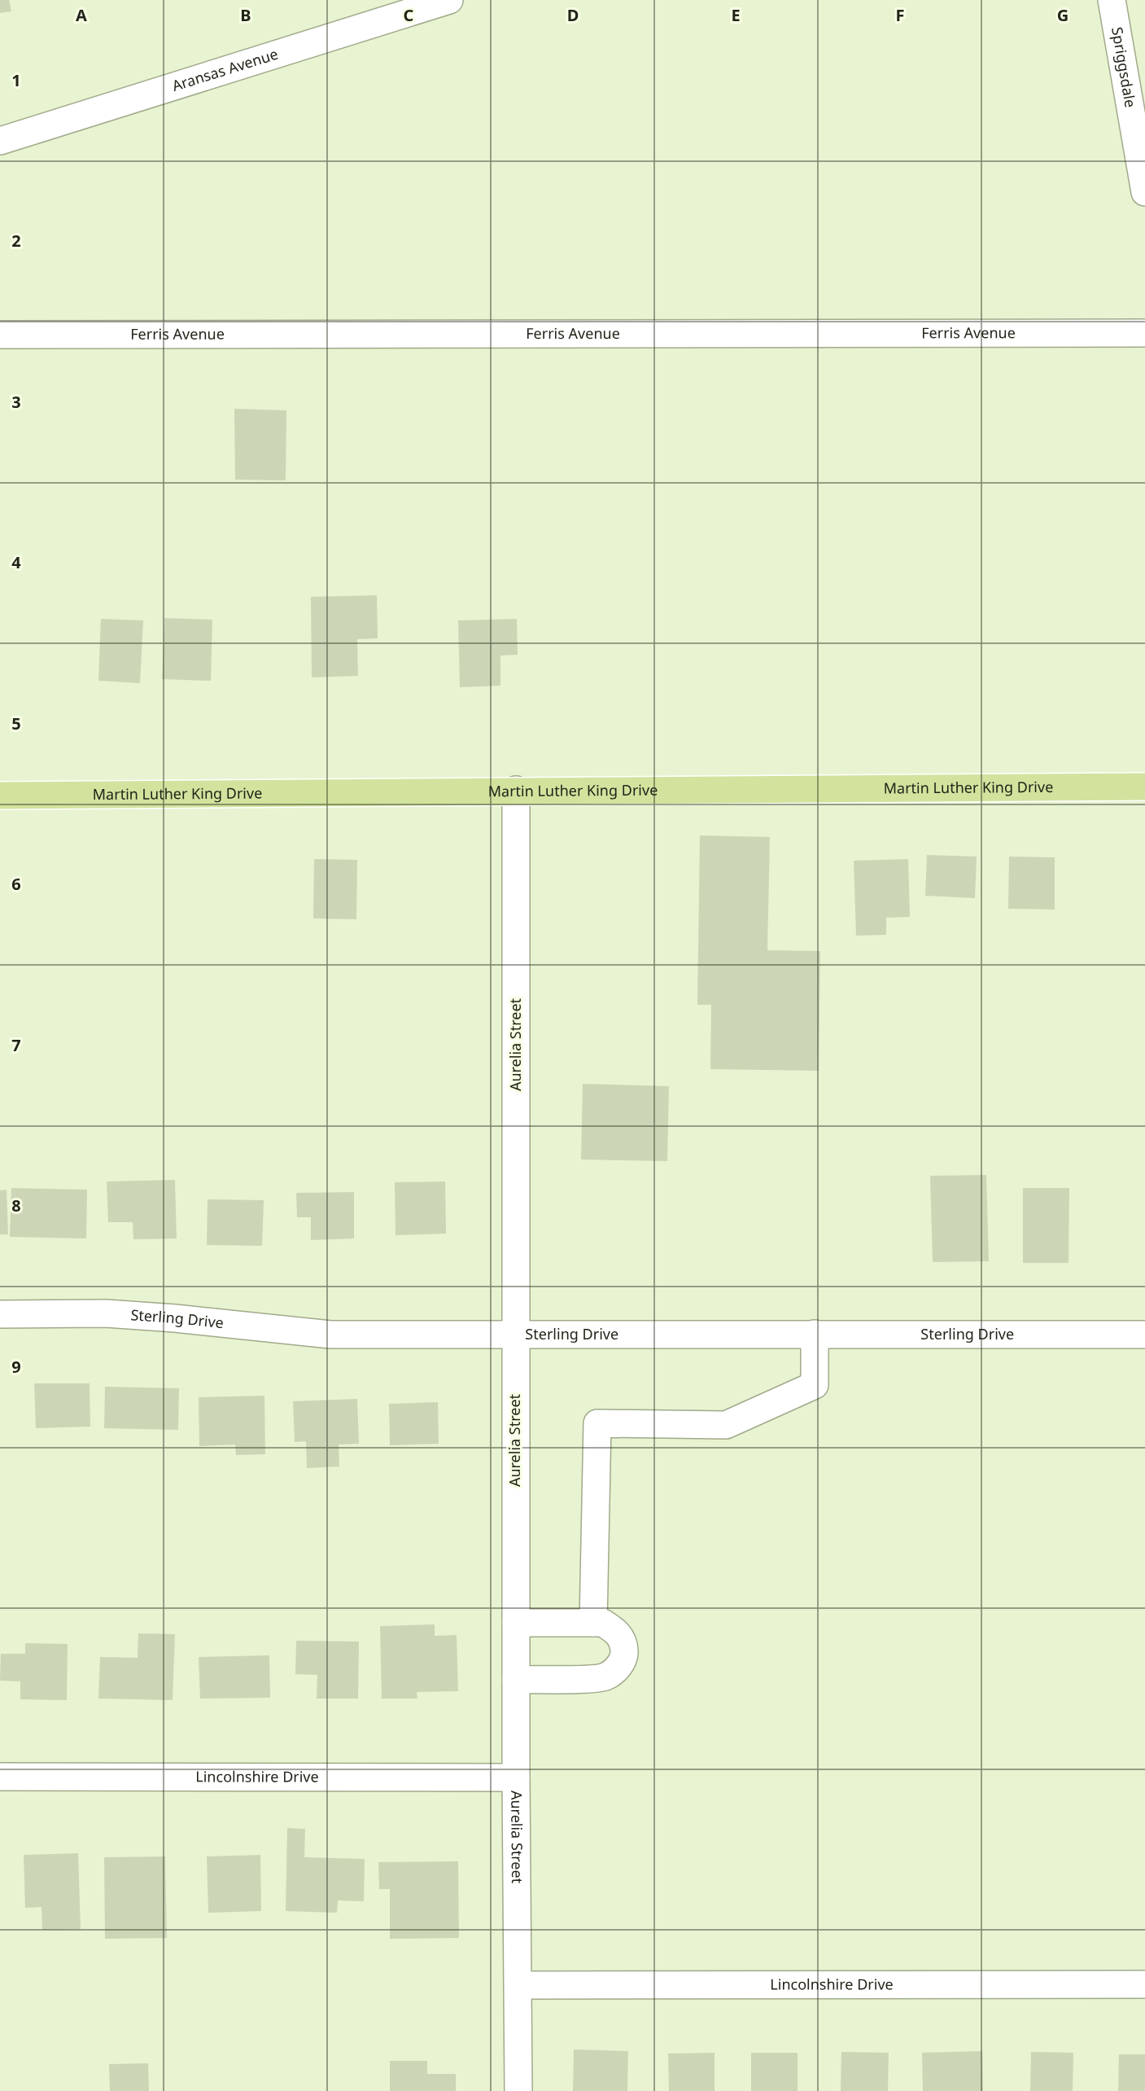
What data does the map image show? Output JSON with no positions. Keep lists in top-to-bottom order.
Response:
{
  "streets": {
    "main road": ["Martin Luther King Drive"],
    "street": [
      "Spriggsdale",
      "Aransas Avenue",
      "Ferris Avenue",
      "Aurelia Street",
      "Sterling Drive",
      "Lincolnshire Drive"
    ]
  },
  "crossings": [
    ["Martin Luther King Drive", "Aurelia Street"],
    ["Aurelia Street", "Sterling Drive"],
    ["Aurelia Street", "Lincolnshire Drive"]
  ],
  "grid": {
    "columns": [
      "A",
      "B",
      "C",
      "D",
      "E",
      "F",
      "G"
    ],
    "rows": [
      "1",
      "2",
      "3",
      "4",
      "5",
      "6",
      "7",
      "8",
      "9"
    ]
  }
}
